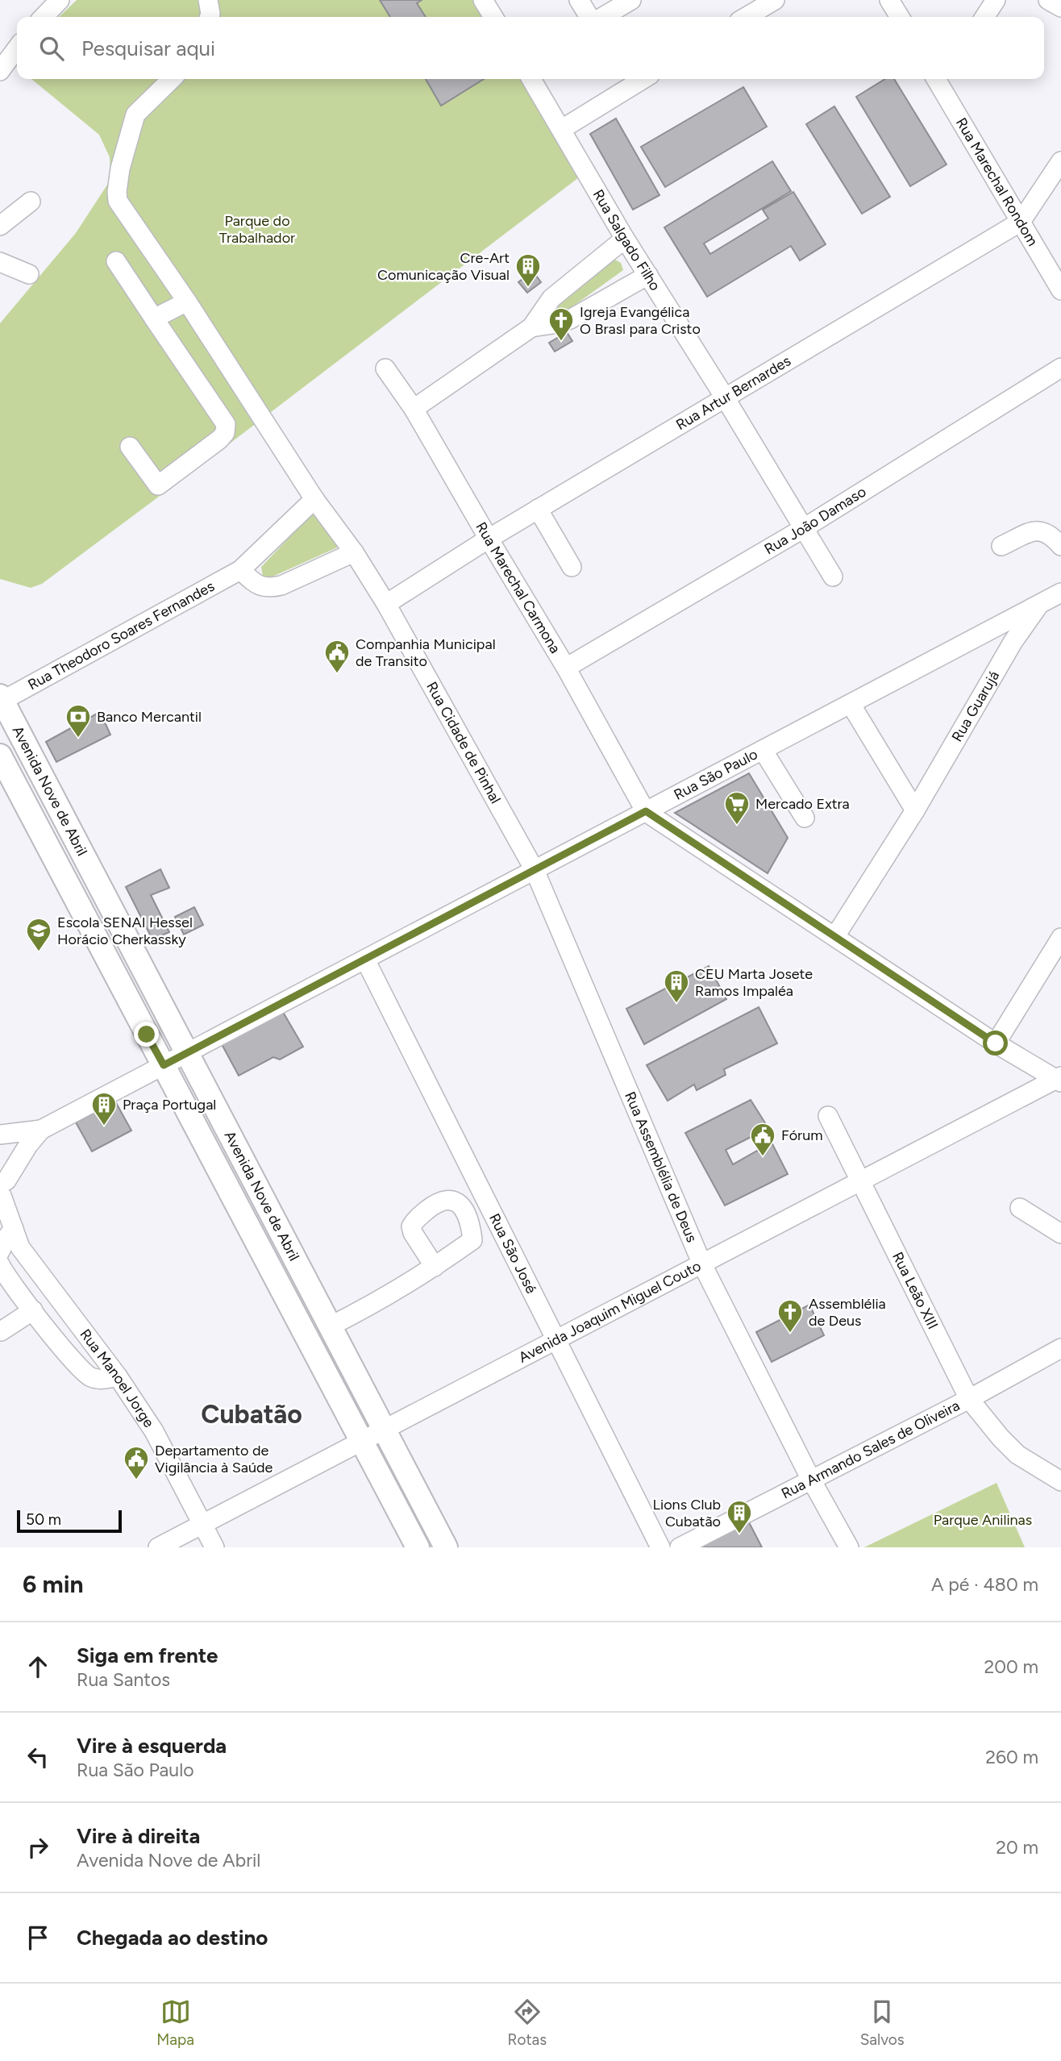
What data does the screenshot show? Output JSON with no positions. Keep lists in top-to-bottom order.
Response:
{
  "streets": {
    "main road": ["Avenida Nove de Abril"],
    "street": [
      "Rua Marechal Rondom",
      "Rua Salgado Filho",
      "Rua Artur Bernardes",
      "Rua João Damaso",
      "Rua Marechal Carmona",
      "Rua Theodoro Soares Fernandes",
      "Rua Guarujá",
      "Rua Cidade de Pinhal",
      "Rua São Paulo",
      "Rua Assemblélia de Deus",
      "Rua São José",
      "Rua Leão XIII",
      "Avenida Joaquim Miguel Couto",
      "Rua Manoel Jorge",
      "Rua Armando Sales de Oliveira"
    ]
  },
  "crossings": [
    ["Rua Marechal Rondom", "Rua Artur Bernardes"],
    ["Rua Salgado Filho", "Rua Artur Bernardes"],
    ["Rua Salgado Filho", "Rua João Damaso"],
    ["Rua Artur Bernardes", "Rua Marechal Carmona"],
    ["Rua Artur Bernardes", "Rua Cidade de Pinhal"],
    ["Rua João Damaso", "Rua Marechal Carmona"],
    ["Rua Marechal Carmona", "Rua São Paulo"],
    ["Rua Theodoro Soares Fernandes", "Rua Cidade de Pinhal"],
    ["Rua Theodoro Soares Fernandes", "Avenida Nove de Abril"],
    ["Rua Guarujá", "Rua São Paulo"],
    ["Rua Cidade de Pinhal", "Rua São Paulo"],
    ["Rua Cidade de Pinhal", "Rua Assemblélia de Deus"],
    ["Rua São Paulo", "Avenida Nove de Abril"],
    ["Rua São Paulo", "Rua Assemblélia de Deus"],
    ["Rua São Paulo", "Rua São José"],
    ["Rua São Paulo", "Rua Manoel Jorge"],
    ["Avenida Nove de Abril", "Avenida Joaquim Miguel Couto"],
    ["Rua Assemblélia de Deus", "Avenida Joaquim Miguel Couto"],
    ["Rua Assemblélia de Deus", "Rua Armando Sales de Oliveira"],
    ["Rua São José", "Avenida Joaquim Miguel Couto"],
    ["Rua Leão XIII", "Avenida Joaquim Miguel Couto"],
    ["Rua Leão XIII", "Rua Armando Sales de Oliveira"],
    ["Avenida Joaquim Miguel Couto", "Rua Manoel Jorge"]
  ],
  "districts": ["Cubatão"],
  "parks": ["Parque do Trabalhador", "Parque Anilinas"],
  "places": {
    "building": [
      "Cre-Art Comunicação Visual",
      "CEU Marta Josete Ramos Impaléa",
      "Praça Portugal",
      "Lions Club Cubatão"
    ],
    "church": ["Igreja Evangélica O Brasl para Cristo", "Assemblélia de Deus"],
    "public building": ["Companhia Municipal de Transito", "Fórum", "Departamento de Vigilância à Saúde"],
    "bank": ["Banco Mercantil"],
    "supermarket": ["Mercado Extra"],
    "school or university": ["Escola SENAI Hessel Horácio Cherkassky"]
  },
  "scale_bar": "50 m",
  "page": {
    "search": "Pesquisar aqui",
    "scale": "50 m",
    "heading": ["6 min", "A pé · 480 m"],
    "list": [
      ["Siga em frente", "Rua Santos", "200 m"],
      ["Vire à esquerda", "Rua São Paulo", "260 m"],
      ["Vire à direita", "Avenida Nove de Abril", "20 m"],
      "Chegada ao destino"
    ],
    "nav": ["Mapa", "Rotas", "Salvos"]
  }
}
